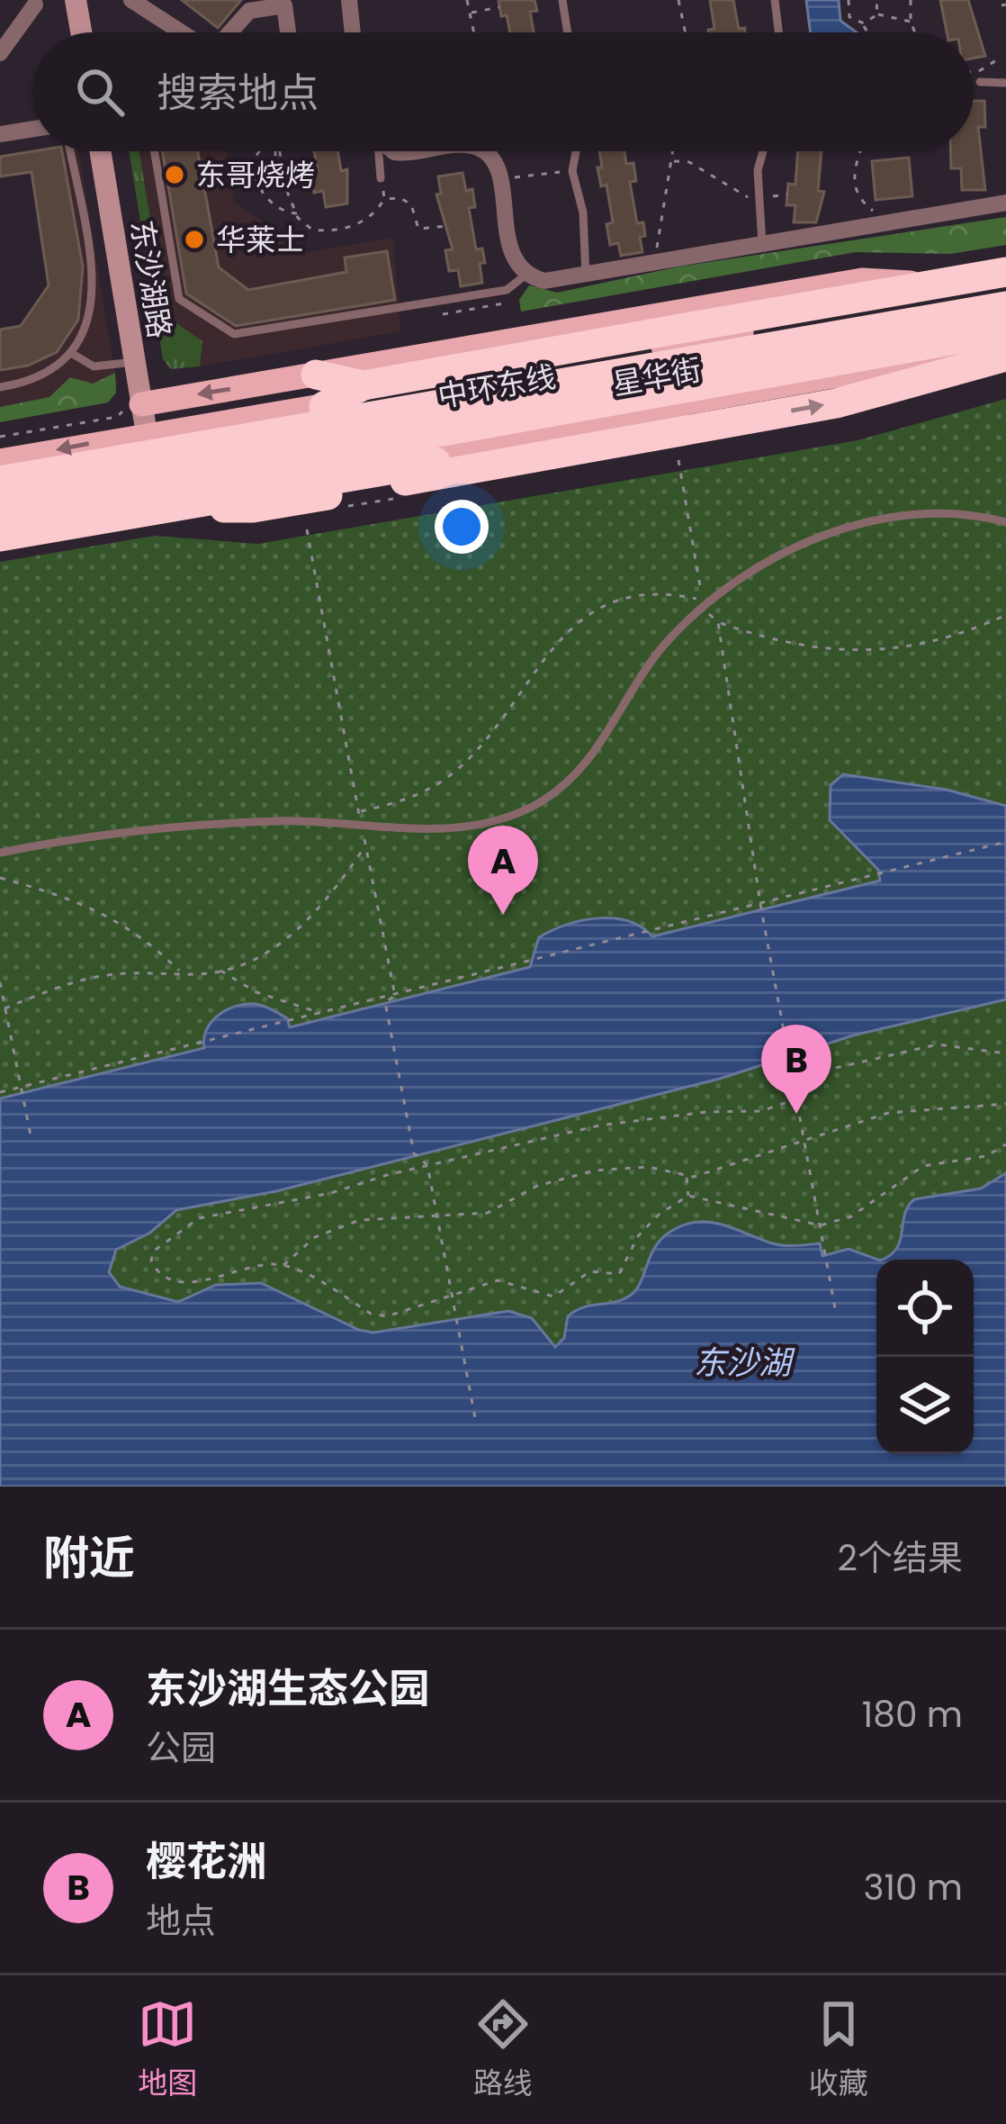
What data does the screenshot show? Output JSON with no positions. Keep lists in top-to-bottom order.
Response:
{
  "streets": {
    "highway": ["中环东线"],
    "main road": ["东沙湖路", "星华街"]
  },
  "crossings": [
    ["东沙湖路", "星华街"]
  ],
  "water": ["东沙湖"],
  "places": ["东哥烧烤", "华莱士"],
  "page": {
    "search": "搜索地点",
    "pins": ["A", "B"],
    "heading": ["附近", "2个结果"],
    "list": [
      {
        "mark": "A",
        "name": "东沙湖生态公园",
        "note": "公园",
        "value": "180 m"
      },
      {
        "mark": "B",
        "name": "樱花洲",
        "note": "地点",
        "value": "310 m"
      }
    ],
    "nav": ["地图", "路线", "收藏"]
  }
}
